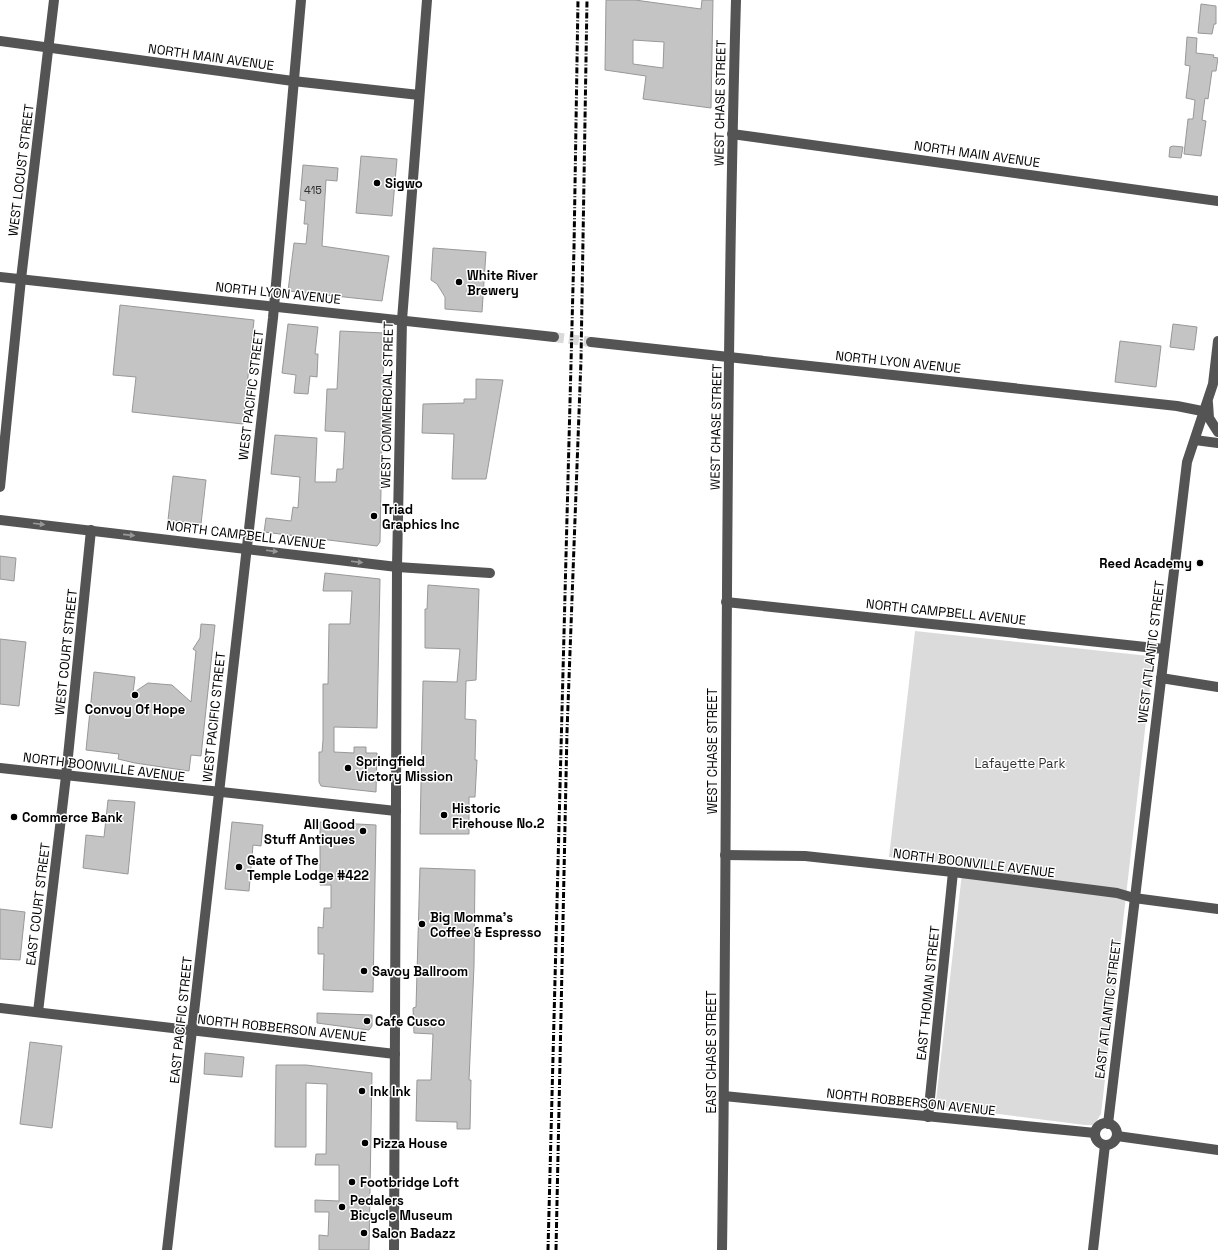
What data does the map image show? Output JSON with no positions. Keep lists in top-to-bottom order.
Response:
{
  "streets": {
    "street": [
      "NORTH MAIN AVENUE",
      "WEST CHASE STREET",
      "WEST LOCUST STREET",
      "NORTH LYON AVENUE",
      "WEST PACIFIC STREET",
      "WEST COMMERCIAL STREET",
      "NORTH CAMPBELL AVENUE",
      "WEST COURT STREET",
      "WEST ATLANTIC STREET",
      "NORTH BOONVILLE AVENUE",
      "EAST COURT STREET",
      "EAST THOMAN STREET",
      "EAST ATLANTIC STREET",
      "EAST PACIFIC STREET",
      "NORTH ROBBERSON AVENUE",
      "EAST CHASE STREET"
    ]
  },
  "crossings": [
    ["NORTH MAIN AVENUE", "WEST CHASE STREET"],
    ["NORTH MAIN AVENUE", "WEST LOCUST STREET"],
    ["NORTH MAIN AVENUE", "WEST PACIFIC STREET"],
    ["NORTH MAIN AVENUE", "WEST COMMERCIAL STREET"],
    ["WEST CHASE STREET", "NORTH LYON AVENUE"],
    ["WEST CHASE STREET", "NORTH CAMPBELL AVENUE"],
    ["WEST CHASE STREET", "NORTH BOONVILLE AVENUE"],
    ["WEST CHASE STREET", "EAST CHASE STREET"],
    ["WEST LOCUST STREET", "NORTH LYON AVENUE"],
    ["NORTH LYON AVENUE", "WEST PACIFIC STREET"],
    ["NORTH LYON AVENUE", "WEST COMMERCIAL STREET"],
    ["NORTH LYON AVENUE", "WEST ATLANTIC STREET"],
    ["WEST PACIFIC STREET", "NORTH CAMPBELL AVENUE"],
    ["WEST PACIFIC STREET", "NORTH BOONVILLE AVENUE"],
    ["WEST PACIFIC STREET", "EAST PACIFIC STREET"],
    ["WEST COMMERCIAL STREET", "NORTH CAMPBELL AVENUE"],
    ["WEST COMMERCIAL STREET", "NORTH BOONVILLE AVENUE"],
    ["WEST COMMERCIAL STREET", "NORTH ROBBERSON AVENUE"],
    ["NORTH CAMPBELL AVENUE", "WEST COURT STREET"],
    ["NORTH CAMPBELL AVENUE", "WEST ATLANTIC STREET"],
    ["WEST COURT STREET", "NORTH BOONVILLE AVENUE"],
    ["WEST COURT STREET", "EAST COURT STREET"],
    ["WEST ATLANTIC STREET", "NORTH BOONVILLE AVENUE"],
    ["WEST ATLANTIC STREET", "EAST ATLANTIC STREET"],
    ["NORTH BOONVILLE AVENUE", "EAST COURT STREET"],
    ["NORTH BOONVILLE AVENUE", "EAST THOMAN STREET"],
    ["NORTH BOONVILLE AVENUE", "EAST ATLANTIC STREET"],
    ["NORTH BOONVILLE AVENUE", "EAST PACIFIC STREET"],
    ["NORTH BOONVILLE AVENUE", "EAST CHASE STREET"],
    ["EAST COURT STREET", "NORTH ROBBERSON AVENUE"],
    ["EAST THOMAN STREET", "NORTH ROBBERSON AVENUE"],
    ["EAST ATLANTIC STREET", "NORTH ROBBERSON AVENUE"],
    ["EAST PACIFIC STREET", "NORTH ROBBERSON AVENUE"],
    ["NORTH ROBBERSON AVENUE", "EAST CHASE STREET"]
  ],
  "one_way": ["NORTH CAMPBELL AVENUE"],
  "parks": ["Lafayette Park"],
  "places": [
    "Sigwo",
    "White River Brewery",
    "Triad Graphics Inc",
    "Reed Academy",
    "Convoy Of Hope",
    "Springfield Victory Mission",
    "Historic Firehouse No.2",
    "Commerce Bank",
    "All Good Stuff Antiques",
    "Gate of The Temple Lodge #422",
    "Big Momma's Coffee & Espresso",
    "Savoy Ballroom",
    "Cafe Cusco",
    "Ink Ink",
    "Pizza House",
    "Footbridge Loft",
    "Pedalers Bicycle Museum",
    "Salon Badazz"
  ],
  "house_numbers": ["415"]
}
